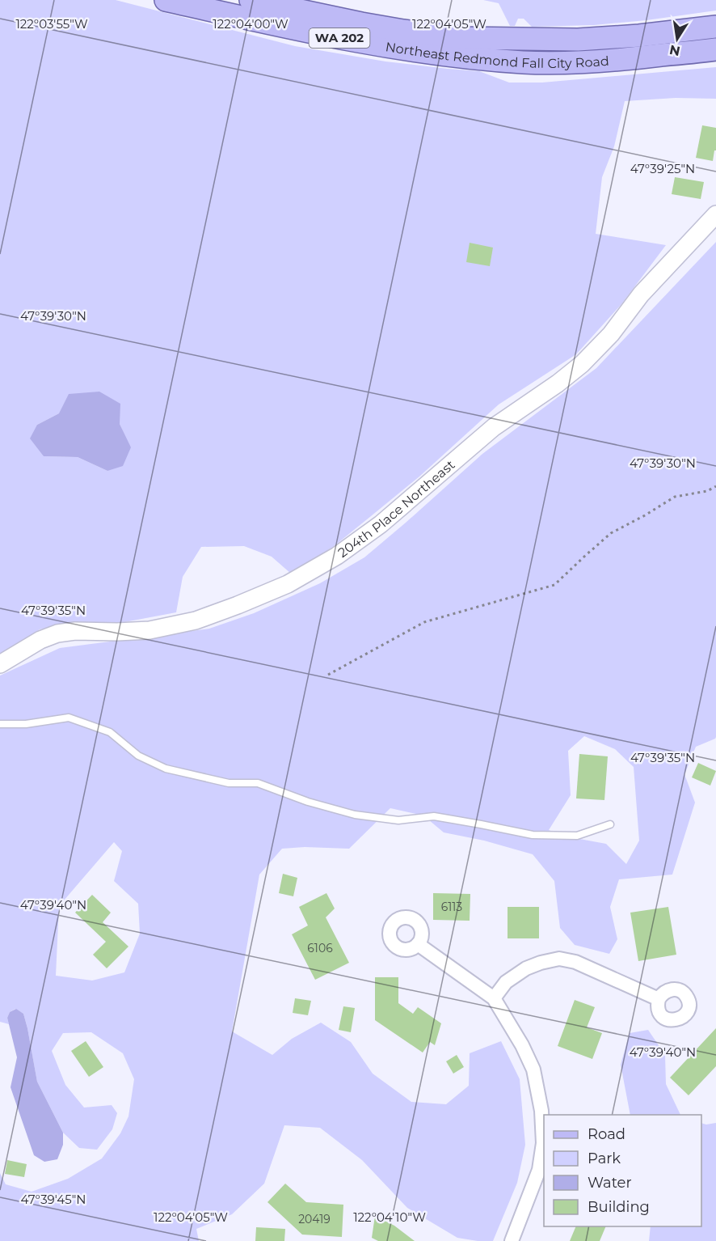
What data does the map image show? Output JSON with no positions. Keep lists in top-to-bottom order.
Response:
{
  "streets": {
    "main road": ["WA 202", "Northeast Redmond Fall City Road"],
    "street": ["204th Place Northeast"]
  },
  "house_numbers": ["6113", "6106", "20419"],
  "legend": [
    "Road",
    "Park",
    "Water",
    "Building"
  ],
  "north": "bottom",
  "coordinates": [
    "122°03'55\"W",
    "122°04'00\"W",
    "122°04'05\"W",
    "47°39'25\"N",
    "47°39'30\"N",
    "47°39'35\"N",
    "47°39'40\"N",
    "47°39'45\"N",
    "122°04'10\"W"
  ]
}
